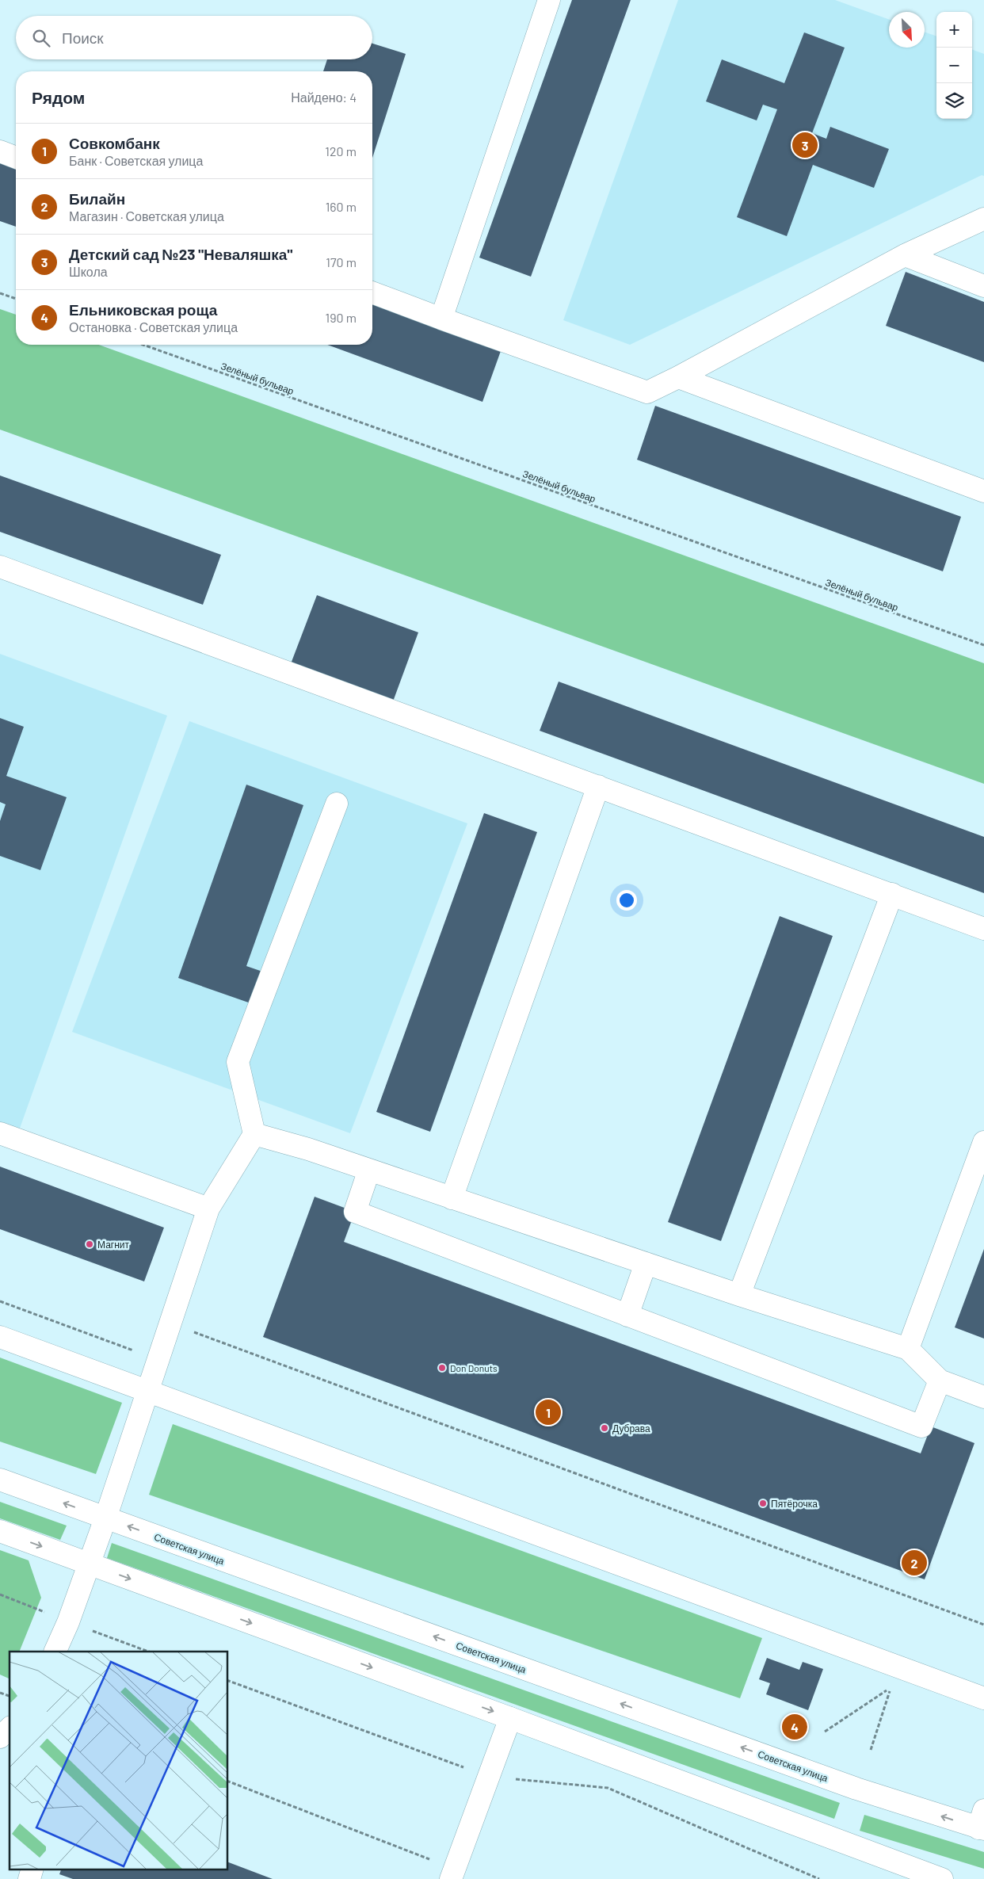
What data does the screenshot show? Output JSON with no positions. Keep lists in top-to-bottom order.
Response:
{
  "streets": {
    "main road": ["Советская улица"],
    "path": ["Зелёный бульвар"]
  },
  "places": [
    "Магнит",
    "Don Donuts",
    "Дубрава",
    "Пятёрочка"
  ],
  "north": "bottom right",
  "page": {
    "map_buttons": ["+", "−"],
    "search": "Поиск",
    "heading": ["Рядом", "Найдено: 4"],
    "list": [
      {
        "mark": "1",
        "name": "Совкомбанк",
        "note": "Банк · Советская улица",
        "value": "120 m"
      },
      {
        "mark": "2",
        "name": "Билайн",
        "note": "Магазин · Советская улица",
        "value": "160 m"
      },
      {
        "mark": "3",
        "name": "Детский сад №23 \"Неваляшка\"",
        "note": "Школа",
        "value": "170 m"
      },
      {
        "mark": "4",
        "name": "Ельниковская роща",
        "note": "Остановка · Советская улица",
        "value": "190 m"
      }
    ],
    "pins": [
      "3",
      "1",
      "2",
      "4"
    ]
  }
}
